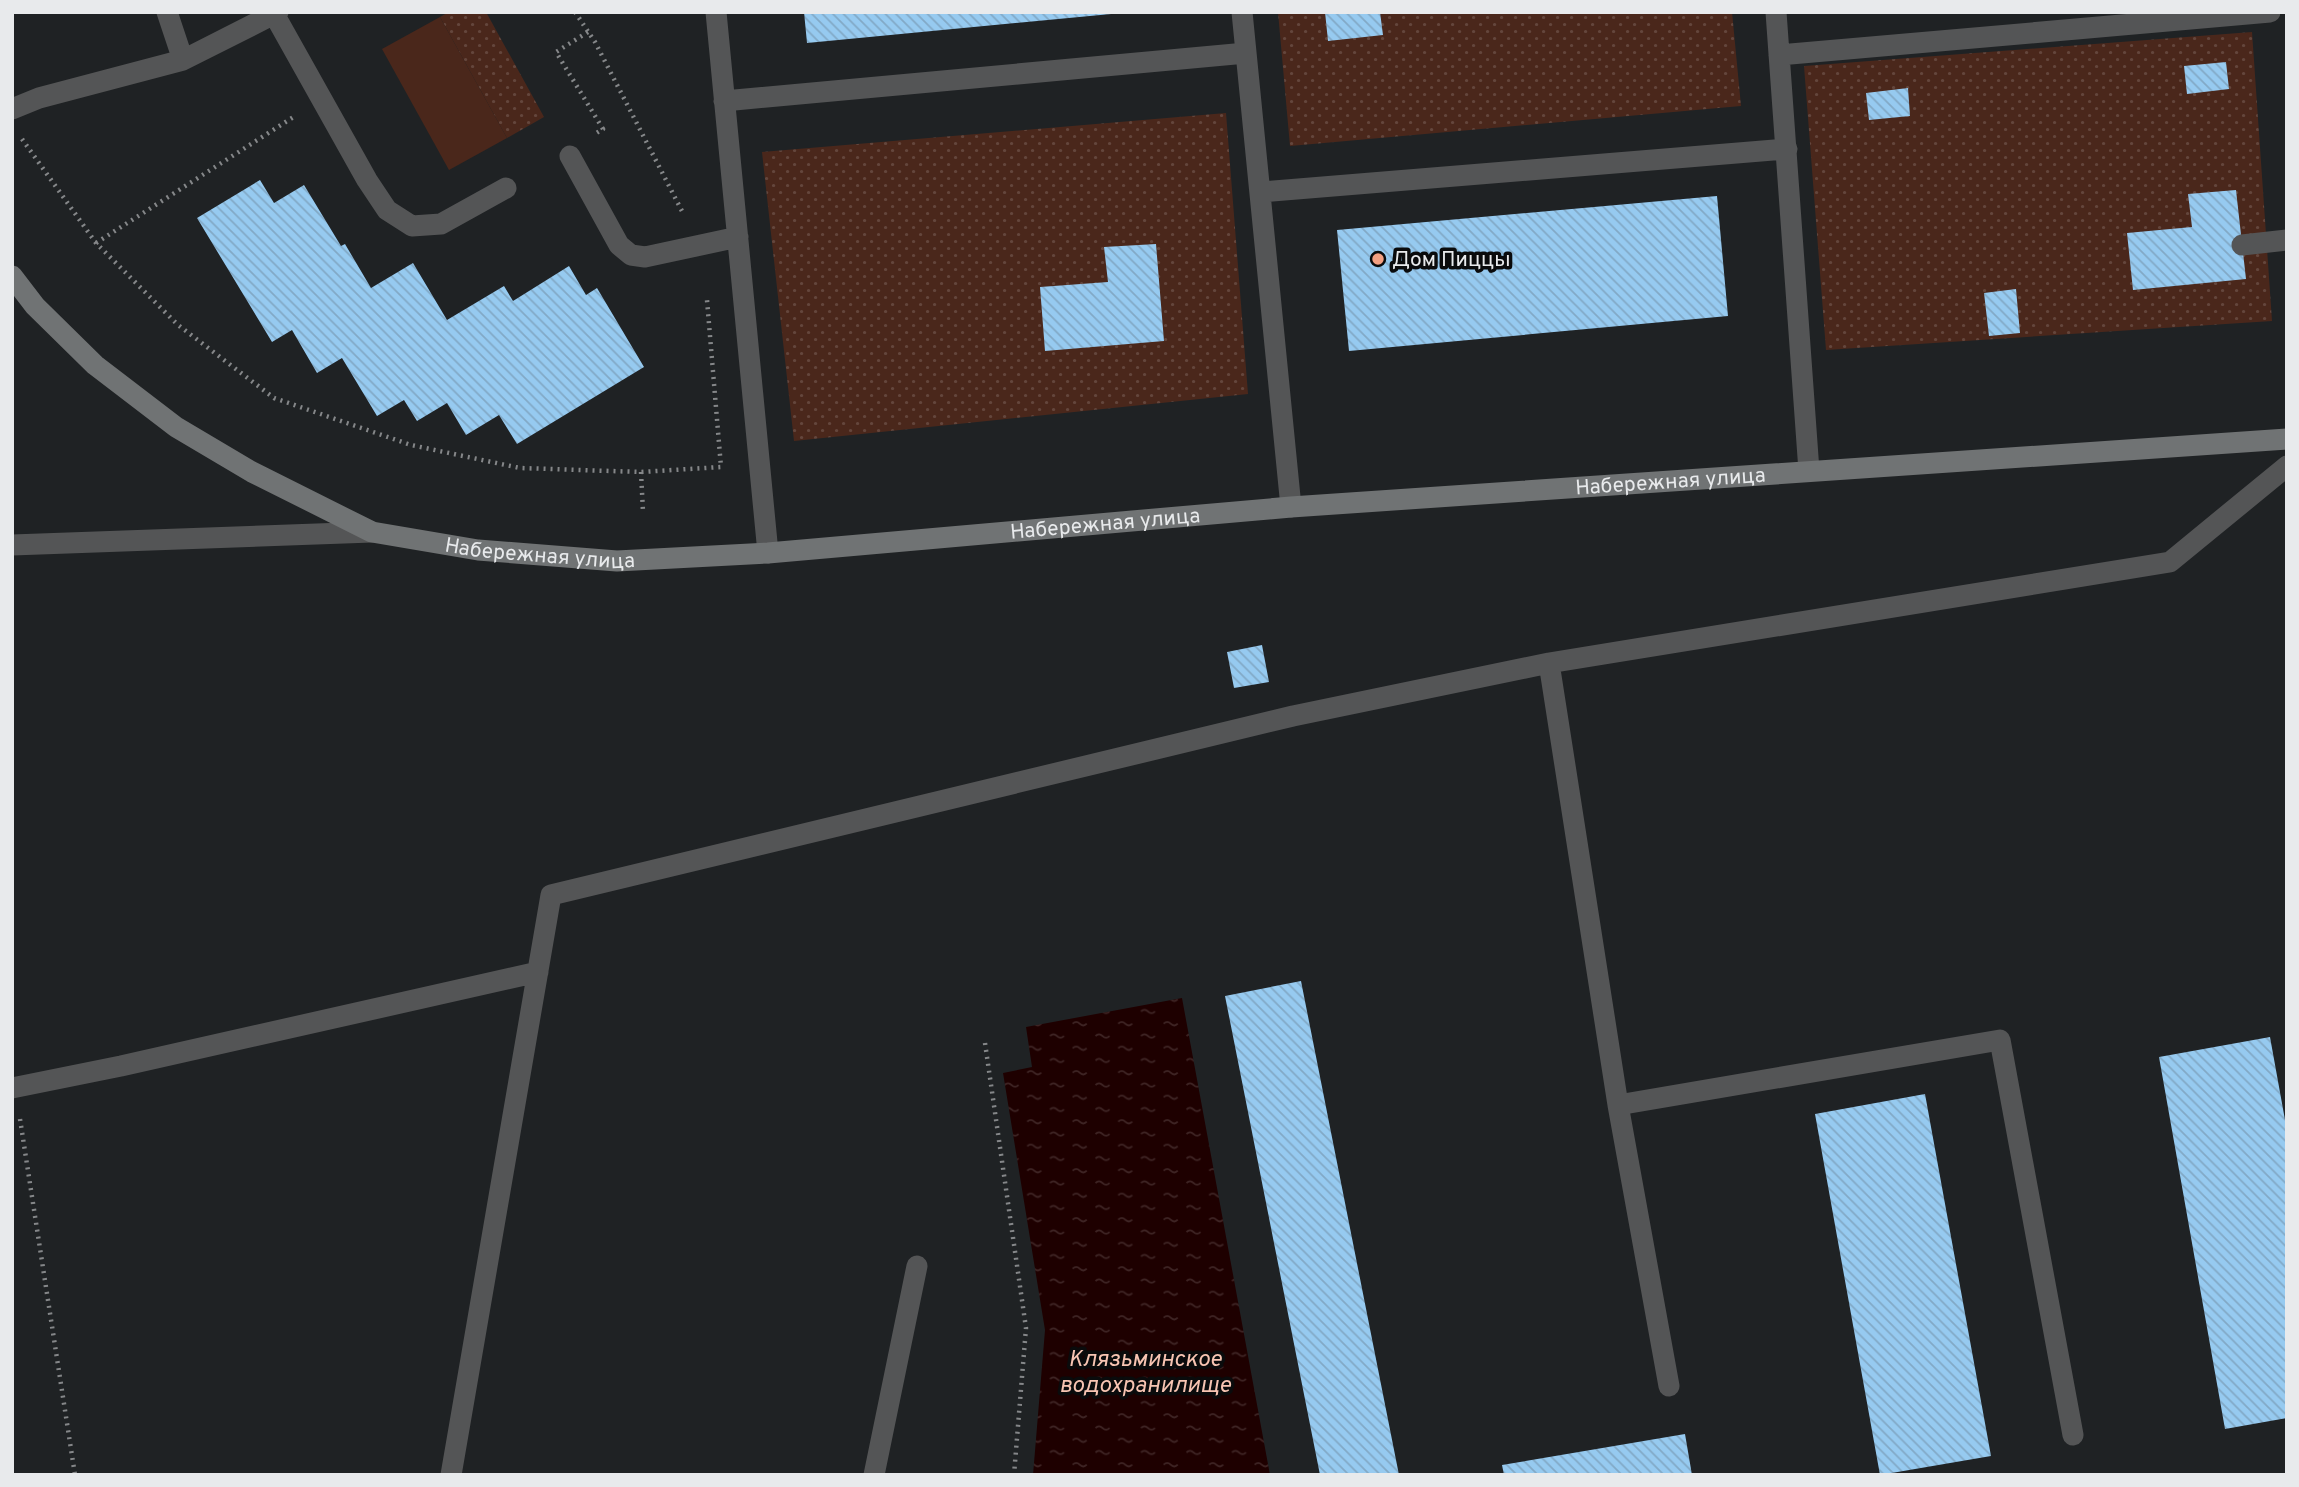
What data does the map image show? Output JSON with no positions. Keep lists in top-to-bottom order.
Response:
{
  "streets": {
    "street": ["Набережная улица"]
  },
  "water": ["Клязьминское водохранилище"],
  "places": ["Дом Пиццы"]
}
